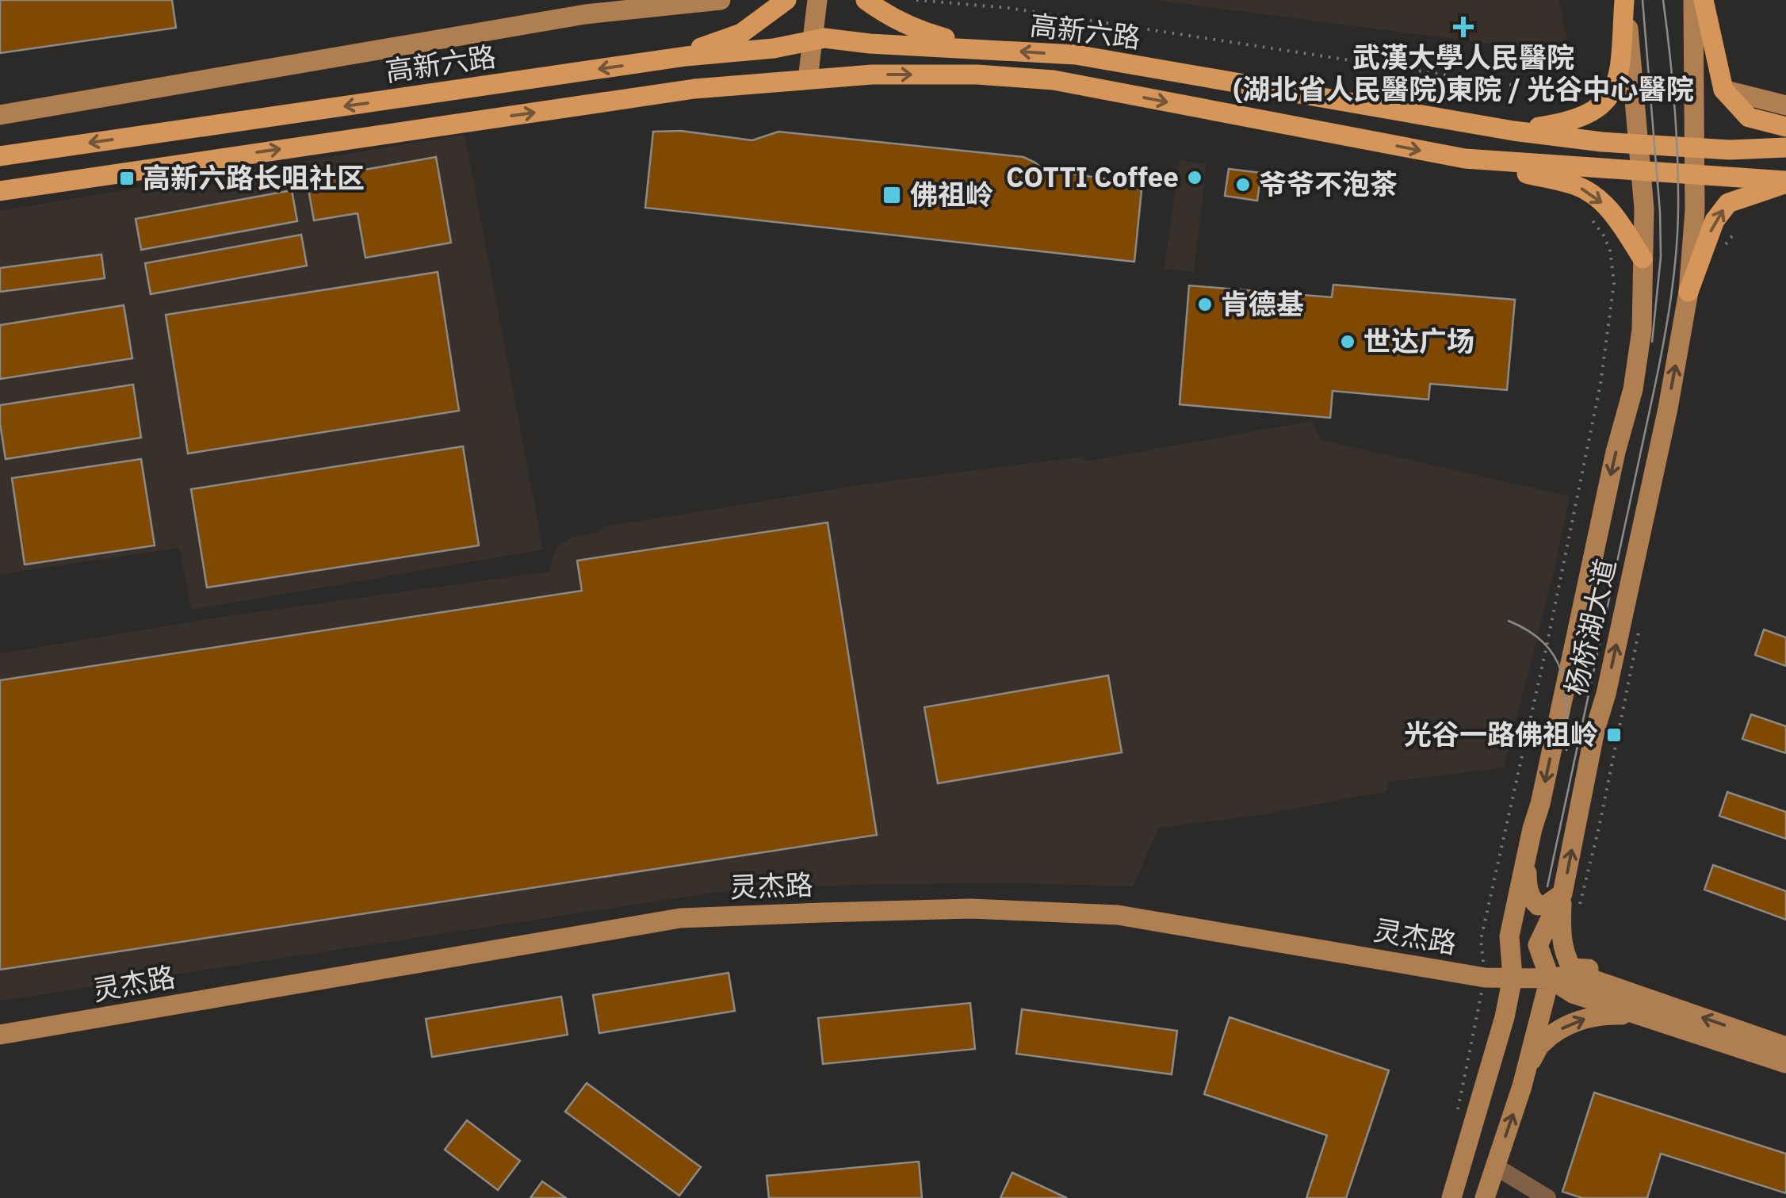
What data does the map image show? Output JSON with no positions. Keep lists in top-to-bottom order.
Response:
{
  "streets": {
    "main road": ["高新六路", "杨桥湖大道", "灵杰路"]
  },
  "crossings": [
    ["高新六路", "杨桥湖大道"],
    ["杨桥湖大道", "灵杰路"]
  ],
  "places": {
    "health": ["武漢大學人民醫院 (湖北省人民醫院)東院 / 光谷中心醫院"],
    "other": [
      "COTTI Coffee",
      "爷爷不泡茶",
      "肯德基",
      "世达广场"
    ],
    "transit": ["高新六路长咀社区", "佛祖岭", "光谷一路佛祖岭"]
  }
}
